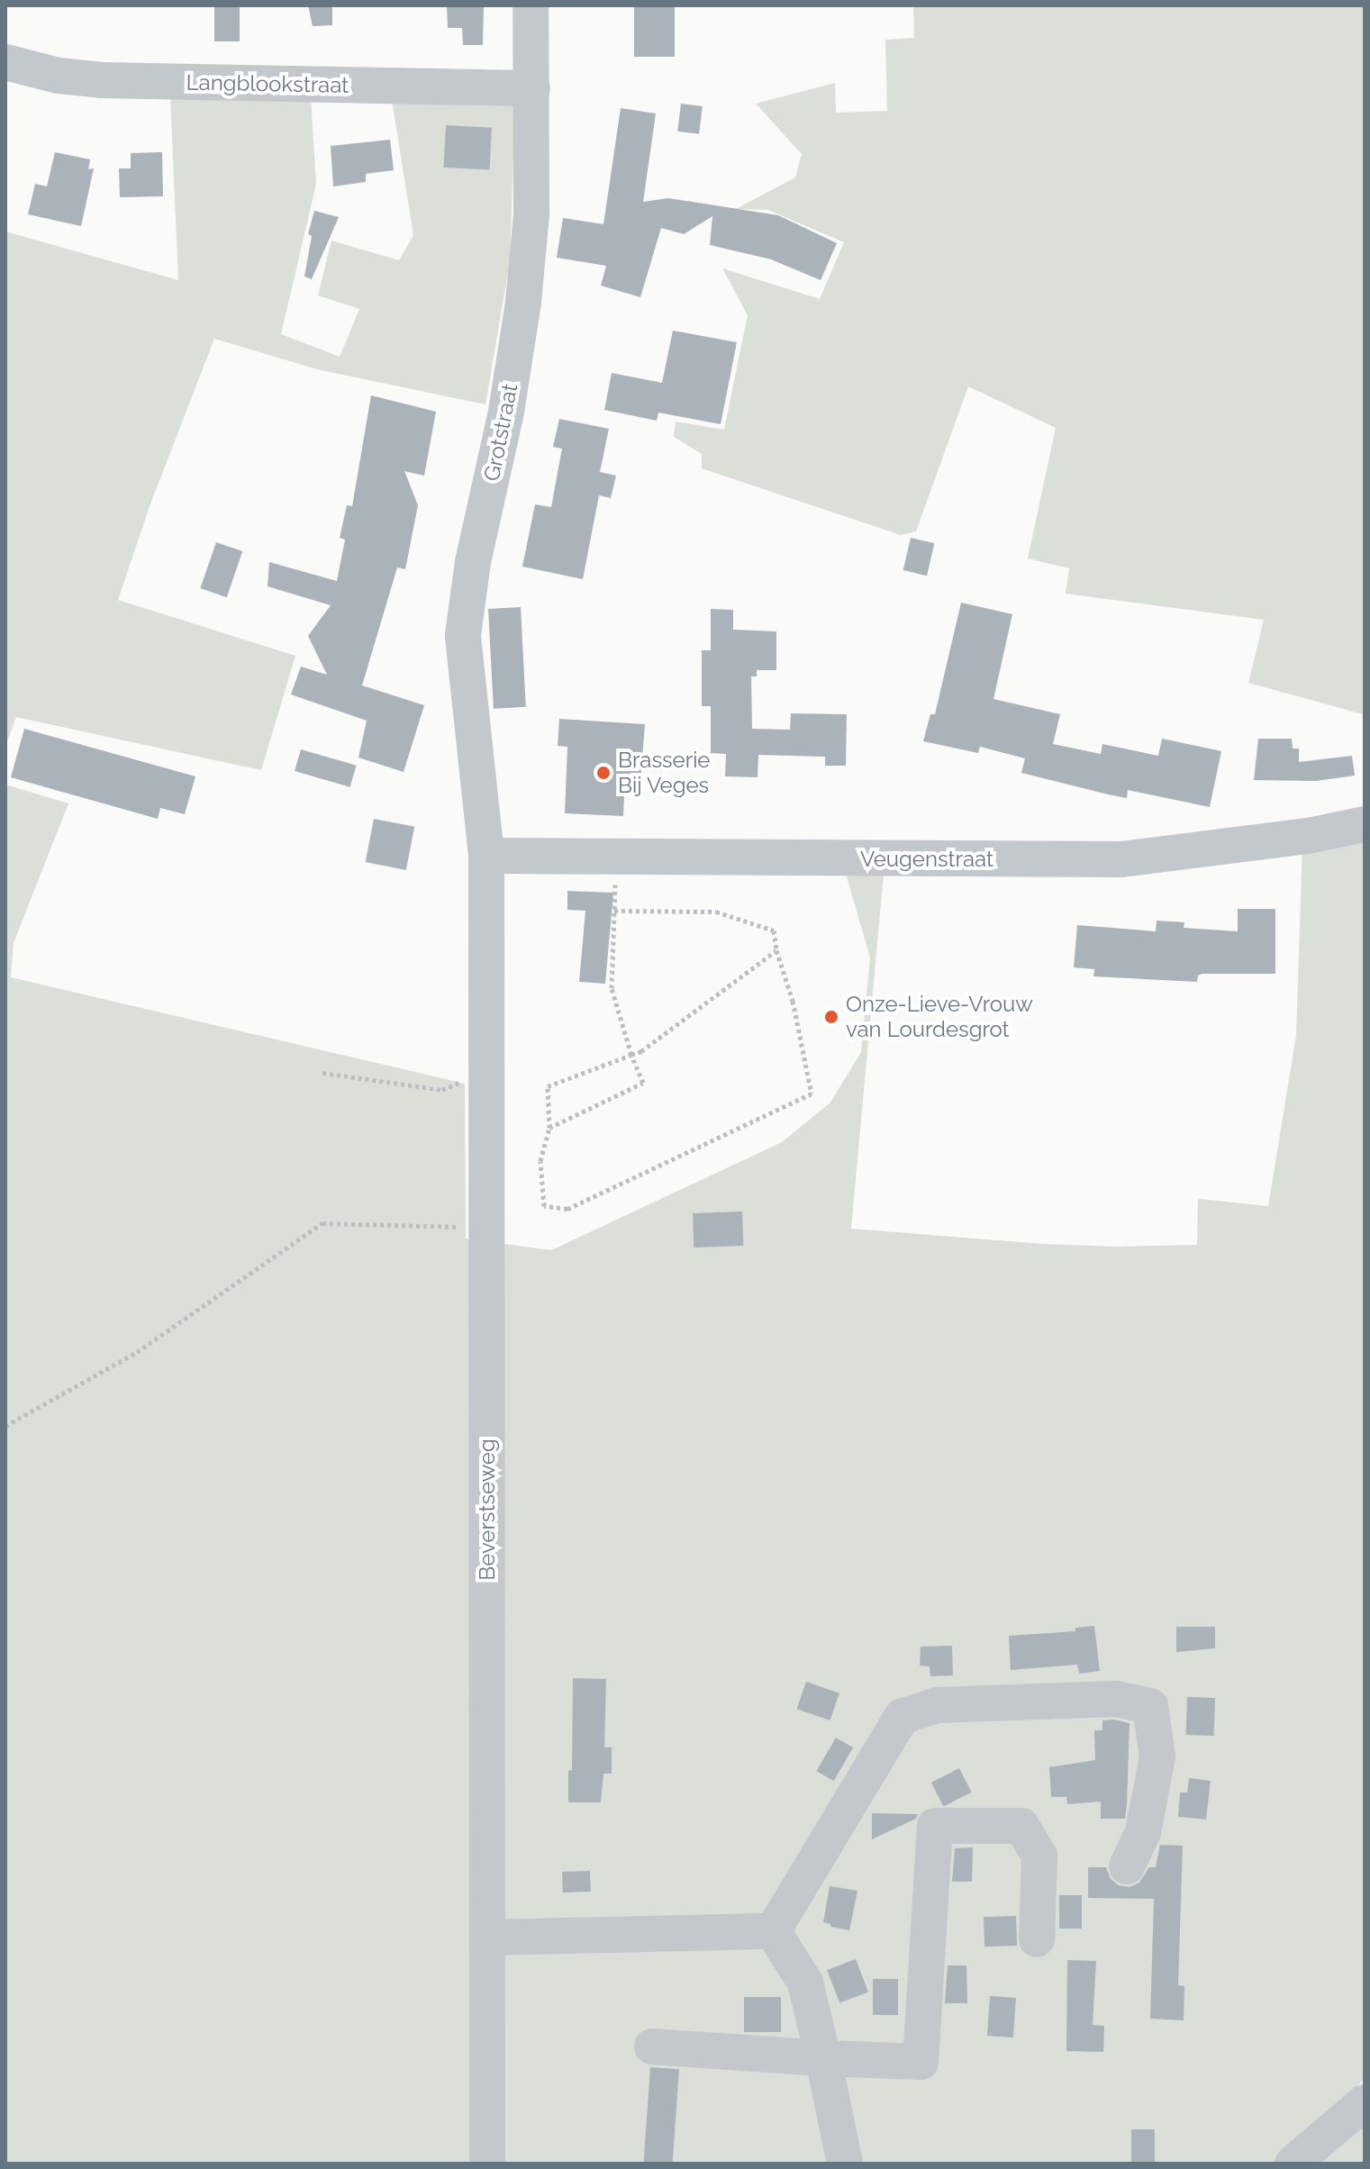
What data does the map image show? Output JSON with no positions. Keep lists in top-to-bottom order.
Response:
{
  "streets": {
    "street": [
      "Langblookstraat",
      "Grotstraat",
      "Veugenstraat",
      "Beverstseweg"
    ]
  },
  "crossings": [
    ["Langblookstraat", "Grotstraat"],
    ["Grotstraat", "Veugenstraat"],
    ["Grotstraat", "Beverstseweg"],
    ["Veugenstraat", "Beverstseweg"]
  ],
  "places": ["Brasserie Bij Veges", "Onze-Lieve-Vrouw van Lourdesgrot"]
}
